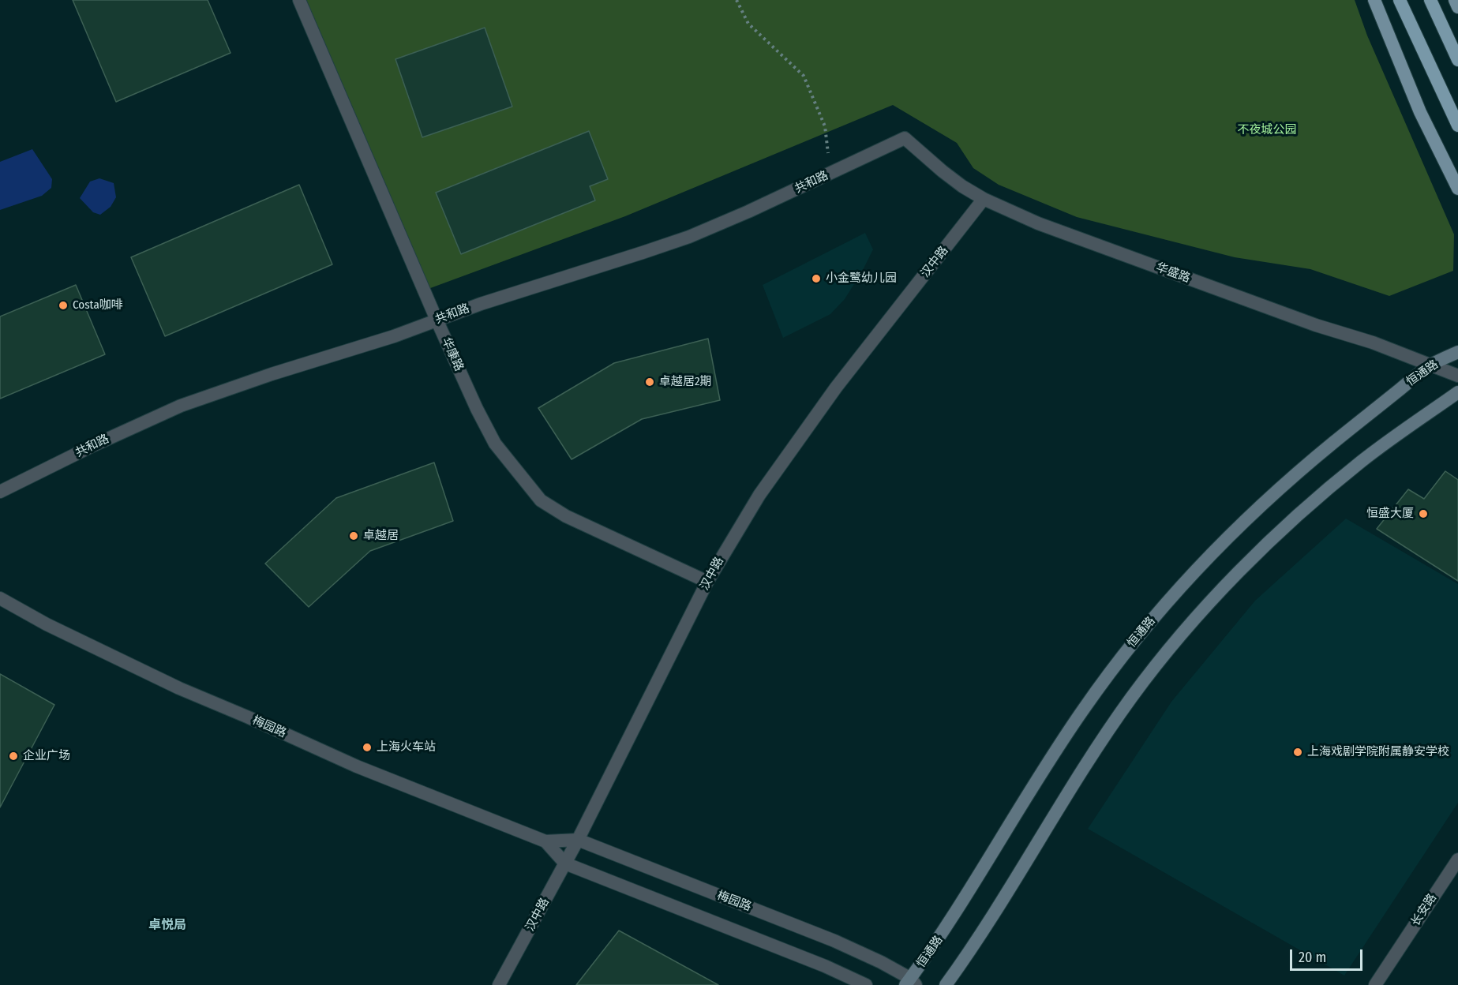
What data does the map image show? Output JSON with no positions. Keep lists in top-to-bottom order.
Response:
{
  "streets": {
    "main road": ["恒通路"],
    "street": [
      "共和路",
      "汉中路",
      "华盛路",
      "华康路",
      "梅园路",
      "长安路"
    ]
  },
  "crossings": [
    ["共和路", "华盛路"],
    ["共和路", "华康路"],
    ["汉中路", "华盛路"],
    ["汉中路", "华康路"],
    ["汉中路", "梅园路"],
    ["华盛路", "恒通路"],
    ["恒通路", "梅园路"]
  ],
  "districts": ["卓悦局"],
  "parks": ["不夜城公园"],
  "places": [
    "小金鹭幼儿园",
    "Costa咖啡",
    "卓越居2期",
    "恒盛大厦",
    "卓越居",
    "上海火车站",
    "上海戏剧学院附属静安学校",
    "企业广场"
  ],
  "scale_bar": "20 m"
}
